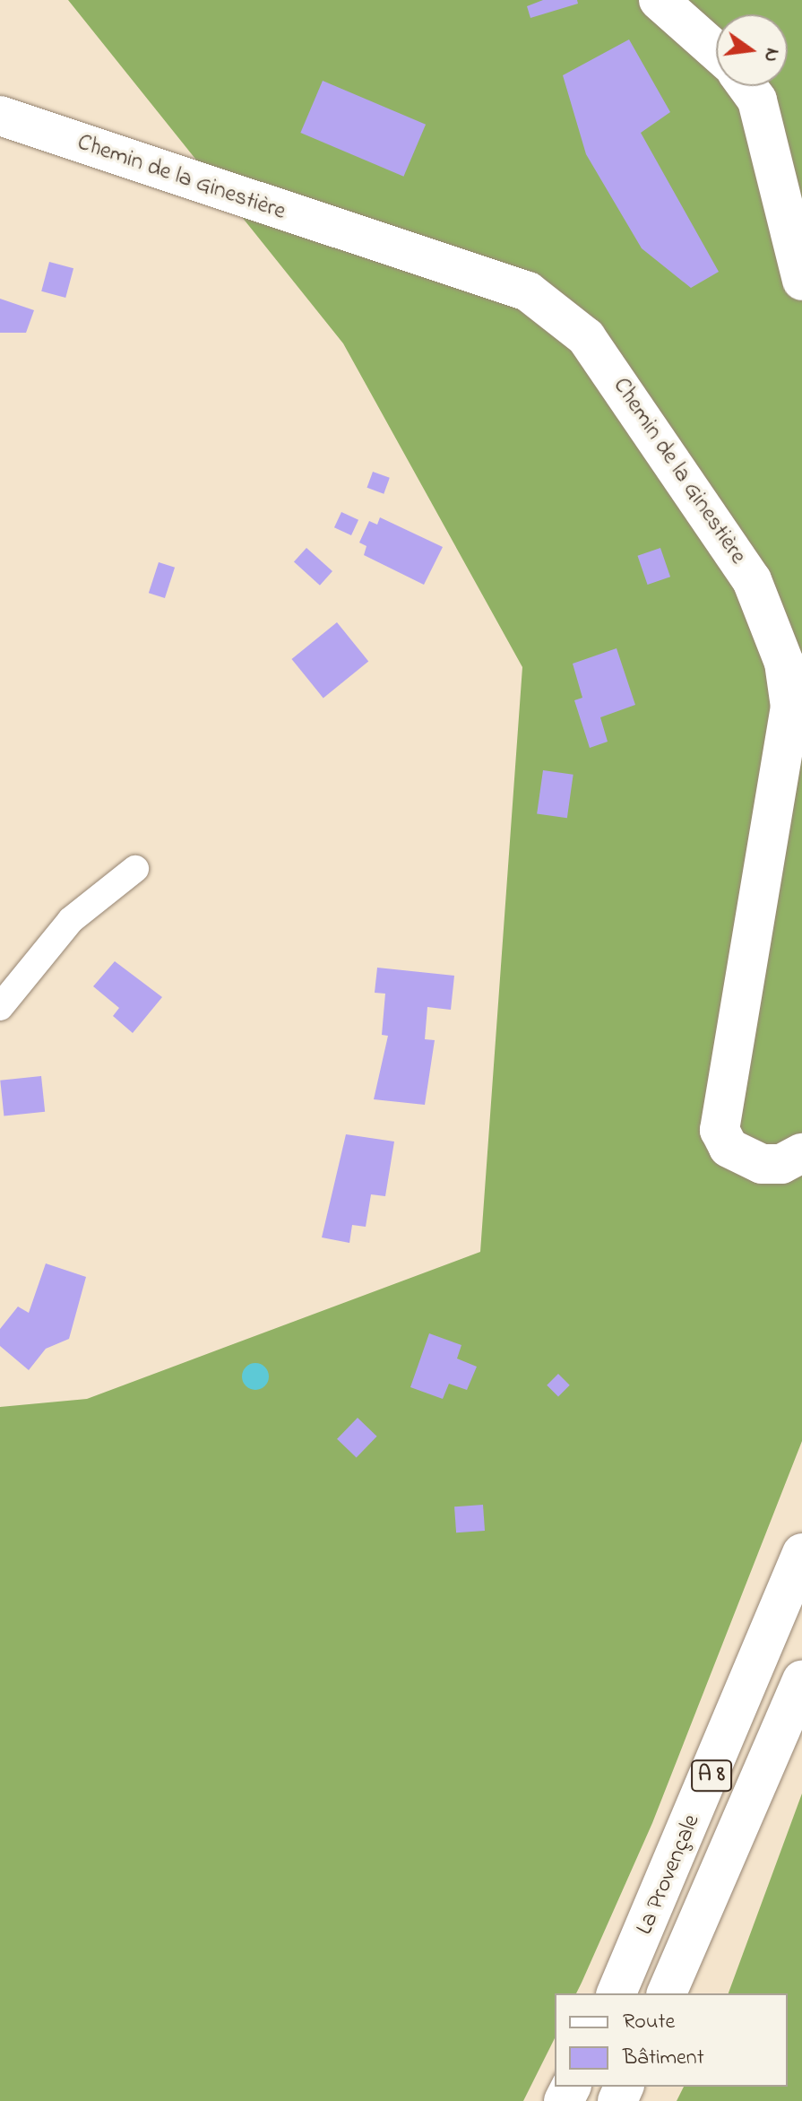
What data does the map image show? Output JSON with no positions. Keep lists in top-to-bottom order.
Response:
{
  "streets": {
    "main road": ["Chemin de la Ginestière", "A 8", "La Provençale"]
  },
  "legend": ["Route", "Bâtiment"],
  "north": "right"
}
